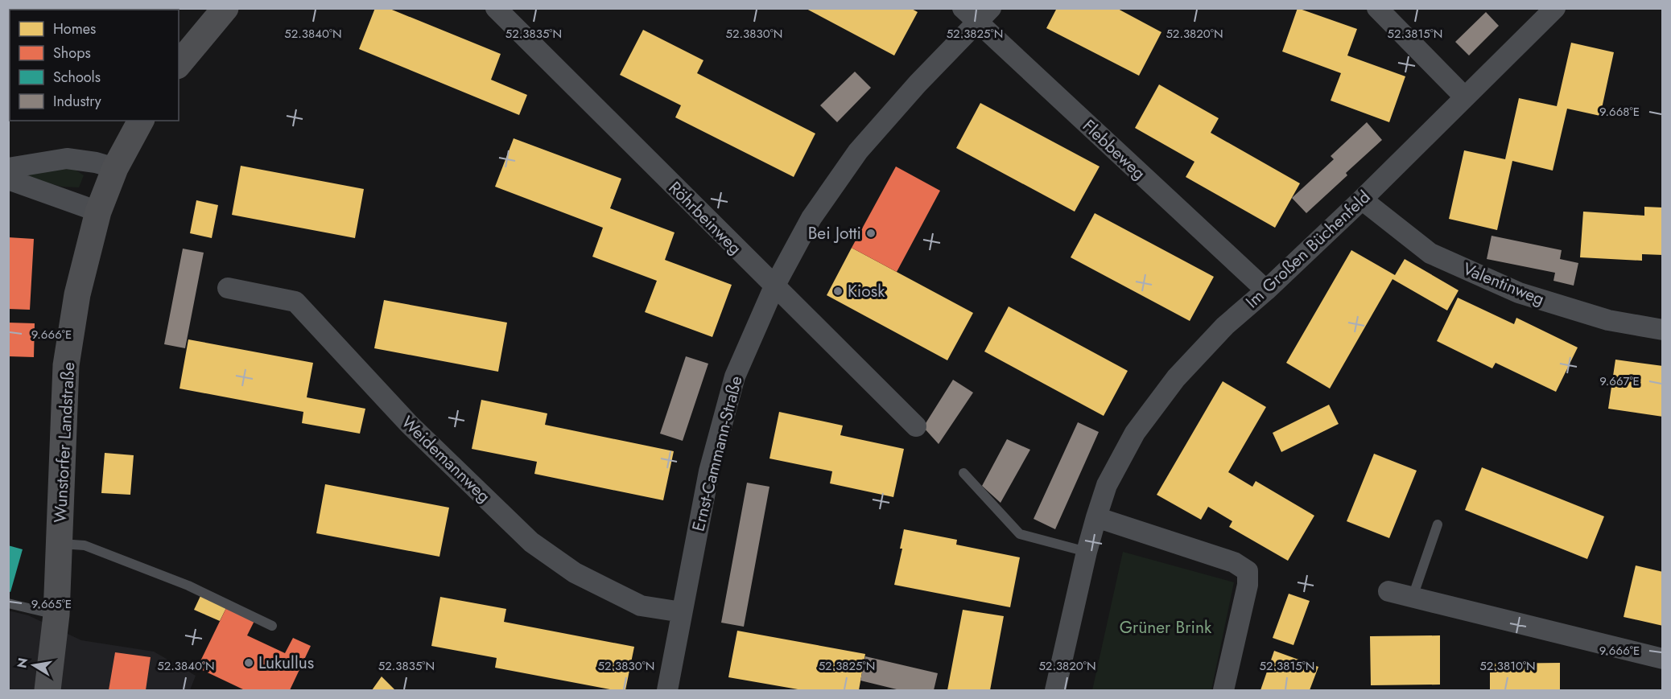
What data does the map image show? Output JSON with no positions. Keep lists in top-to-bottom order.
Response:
{
  "streets": {
    "main road": ["Wunstorfer Landstraße"],
    "street": [
      "Flebbeweg",
      "Röhrbeinweg",
      "Im Großen Büchenfeld",
      "Valentinweg",
      "Ernst-Cammann-Straße",
      "Weidemannweg"
    ]
  },
  "crossings": [
    ["Flebbeweg", "Im Großen Büchenfeld"],
    ["Flebbeweg", "Ernst-Cammann-Straße"],
    ["Röhrbeinweg", "Ernst-Cammann-Straße"],
    ["Im Großen Büchenfeld", "Valentinweg"],
    ["Ernst-Cammann-Straße", "Weidemannweg"]
  ],
  "parks": ["Grüner Brink"],
  "places": ["Bei Jotti", "Kiosk", "Lukullus"],
  "legend": [
    "Homes",
    "Shops",
    "Schools",
    "Industry"
  ],
  "north": "left",
  "coordinates": [
    "52.3840°N",
    "52.3835°N",
    "52.3830°N",
    "52.3825°N",
    "52.3820°N",
    "52.3815°N",
    "9.668°E",
    "9.666°E",
    "9.667°E",
    "9.665°E",
    "52.3810°N"
  ]
}
